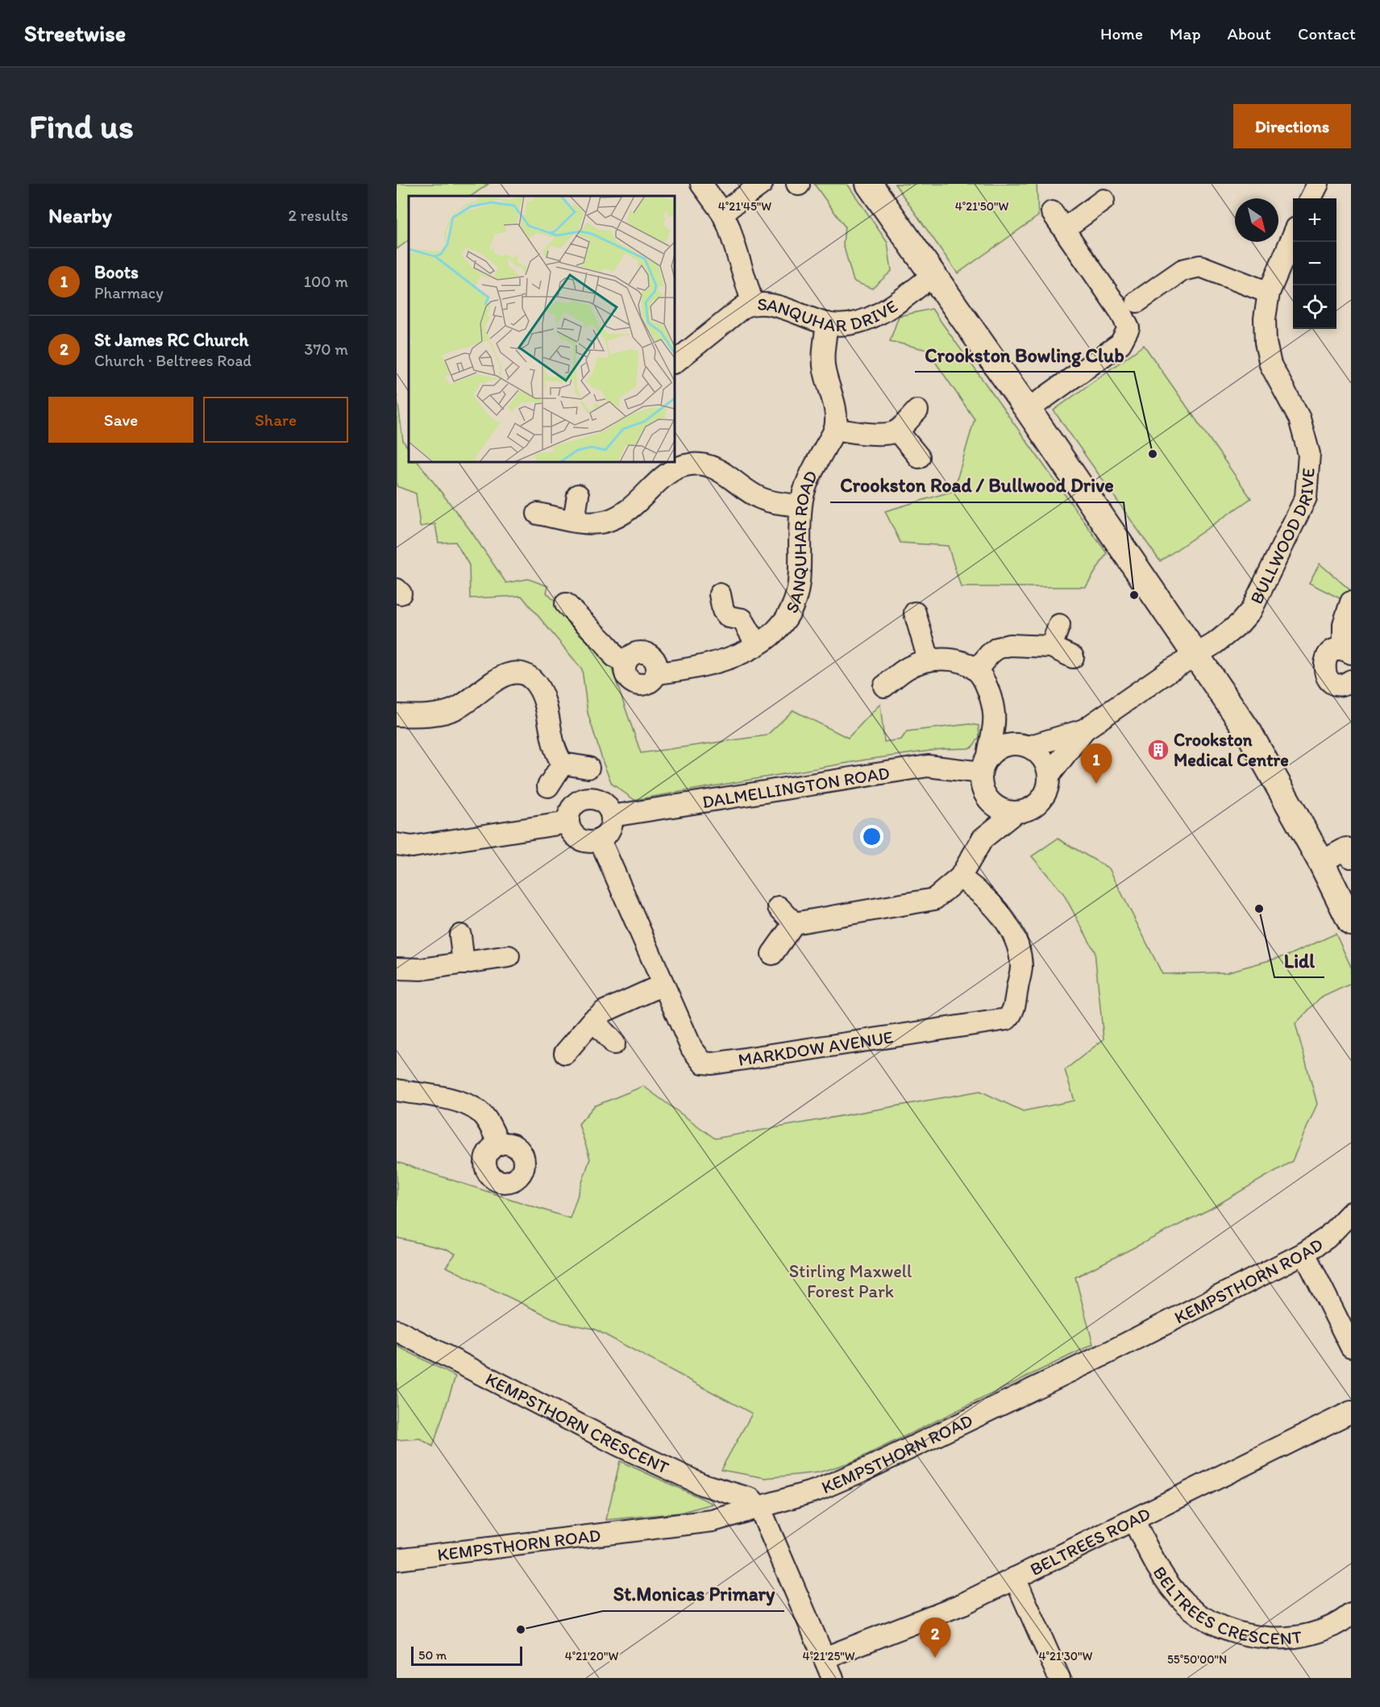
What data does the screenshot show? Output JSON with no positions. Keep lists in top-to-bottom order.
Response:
{
  "streets": {
    "street": [
      "SANQUHAR DRIVE",
      "BULLWOOD DRIVE",
      "SANQUHAR ROAD",
      "DALMELLINGTON ROAD",
      "MARKDOW AVENUE",
      "KEMPSTHORN ROAD",
      "KEMPSTHORN CRESCENT",
      "BELTREES ROAD",
      "BELTREES CRESCENT"
    ]
  },
  "crossings": [
    ["SANQUHAR DRIVE", "SANQUHAR ROAD"],
    ["DALMELLINGTON ROAD", "MARKDOW AVENUE"],
    ["KEMPSTHORN ROAD", "KEMPSTHORN CRESCENT"],
    ["BELTREES ROAD", "BELTREES CRESCENT"]
  ],
  "parks": ["Stirling Maxwell Forest Park"],
  "places": {
    "other": [
      "Crookston Bowling Club",
      "Crookston Road / Bullwood Drive",
      "Lidl",
      "St.Monicas Primary"
    ],
    "building": ["Crookston Medical Centre"]
  },
  "scale_bar": "50 m",
  "north": "bottom right",
  "page": {
    "header": "Streetwise",
    "nav": [
      "Home",
      "Map",
      "About",
      "Contact"
    ],
    "buttons": [
      "Directions",
      ["Save", "Share"]
    ],
    "title": "Find us",
    "heading": ["Nearby", "2 results"],
    "map_buttons": ["+", "−"],
    "list": [
      {
        "mark": "1",
        "name": "Boots",
        "note": "Pharmacy",
        "value": "100 m"
      },
      {
        "mark": "2",
        "name": "St James RC Church",
        "note": "Church · Beltrees Road",
        "value": "370 m"
      }
    ],
    "pins": ["1", "2"],
    "scale": "50 m"
  },
  "coordinates": [
    "4°21'50\"W",
    "4°21'45\"W",
    "4°21'20\"W",
    "4°21'25\"W",
    "4°21'30\"W",
    "55°50'00\"N"
  ]
}
